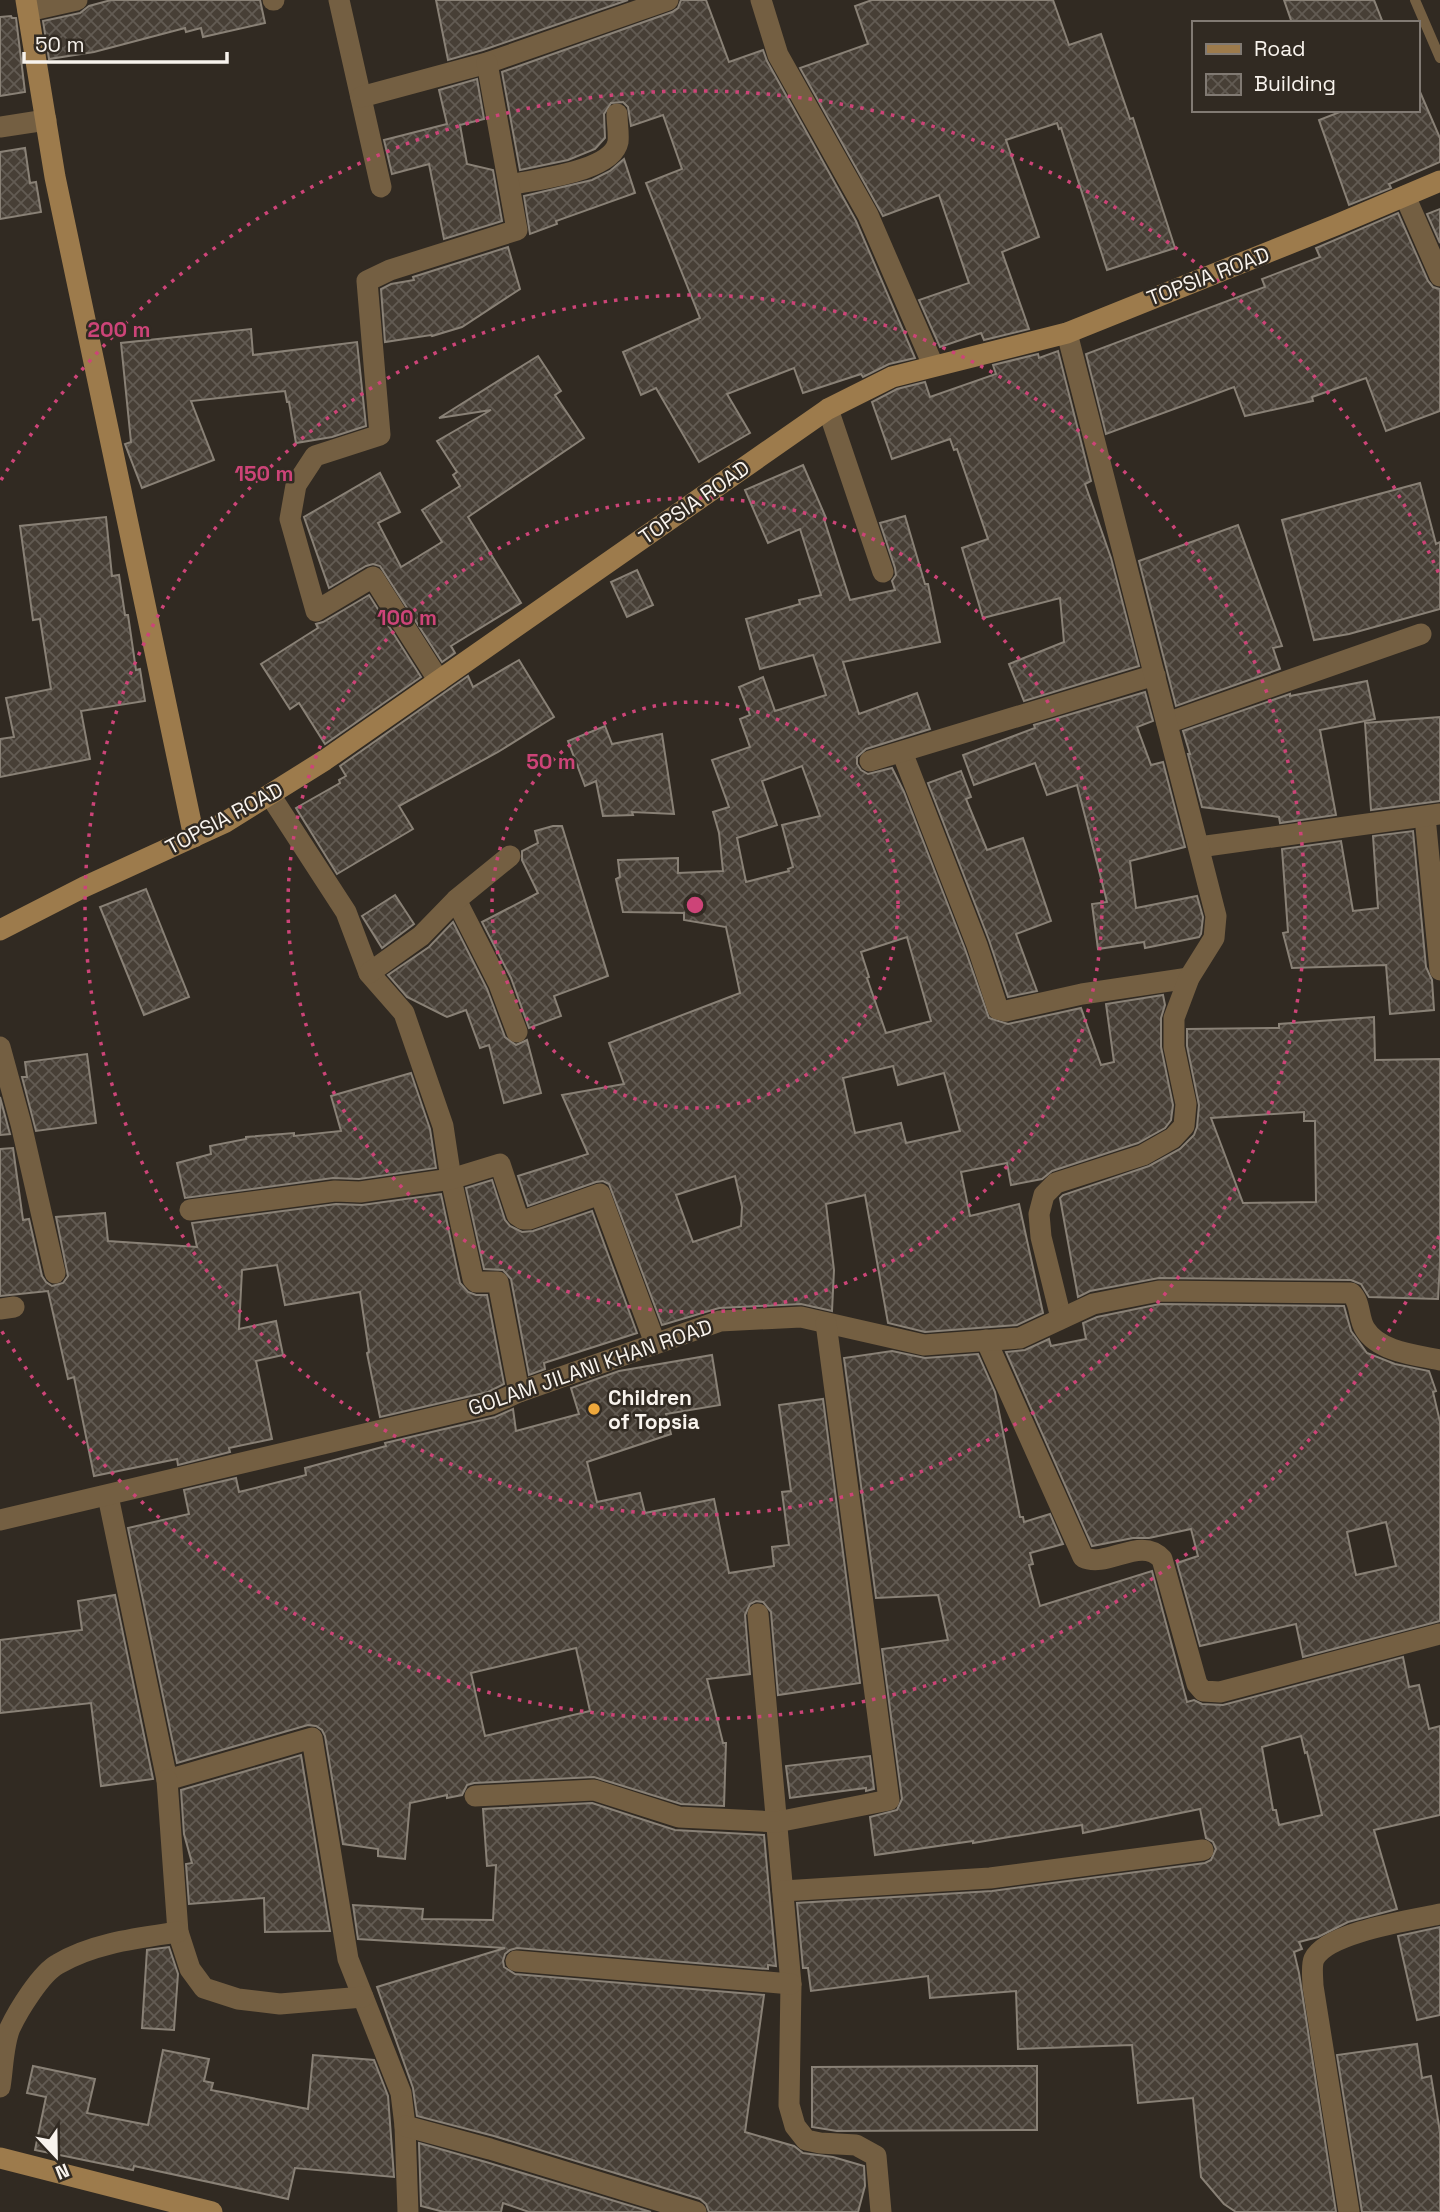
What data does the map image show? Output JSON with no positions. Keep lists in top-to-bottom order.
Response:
{
  "streets": {
    "street": ["TOPSIA ROAD", "GOLAM JILANI KHAN ROAD"]
  },
  "places": ["Children of Topsia"],
  "legend": ["Road", "Building"],
  "scale_bar": "50 m",
  "north": "bottom",
  "rings": [
    "200 m",
    "150 m",
    "100 m",
    "50 m"
  ]
}
